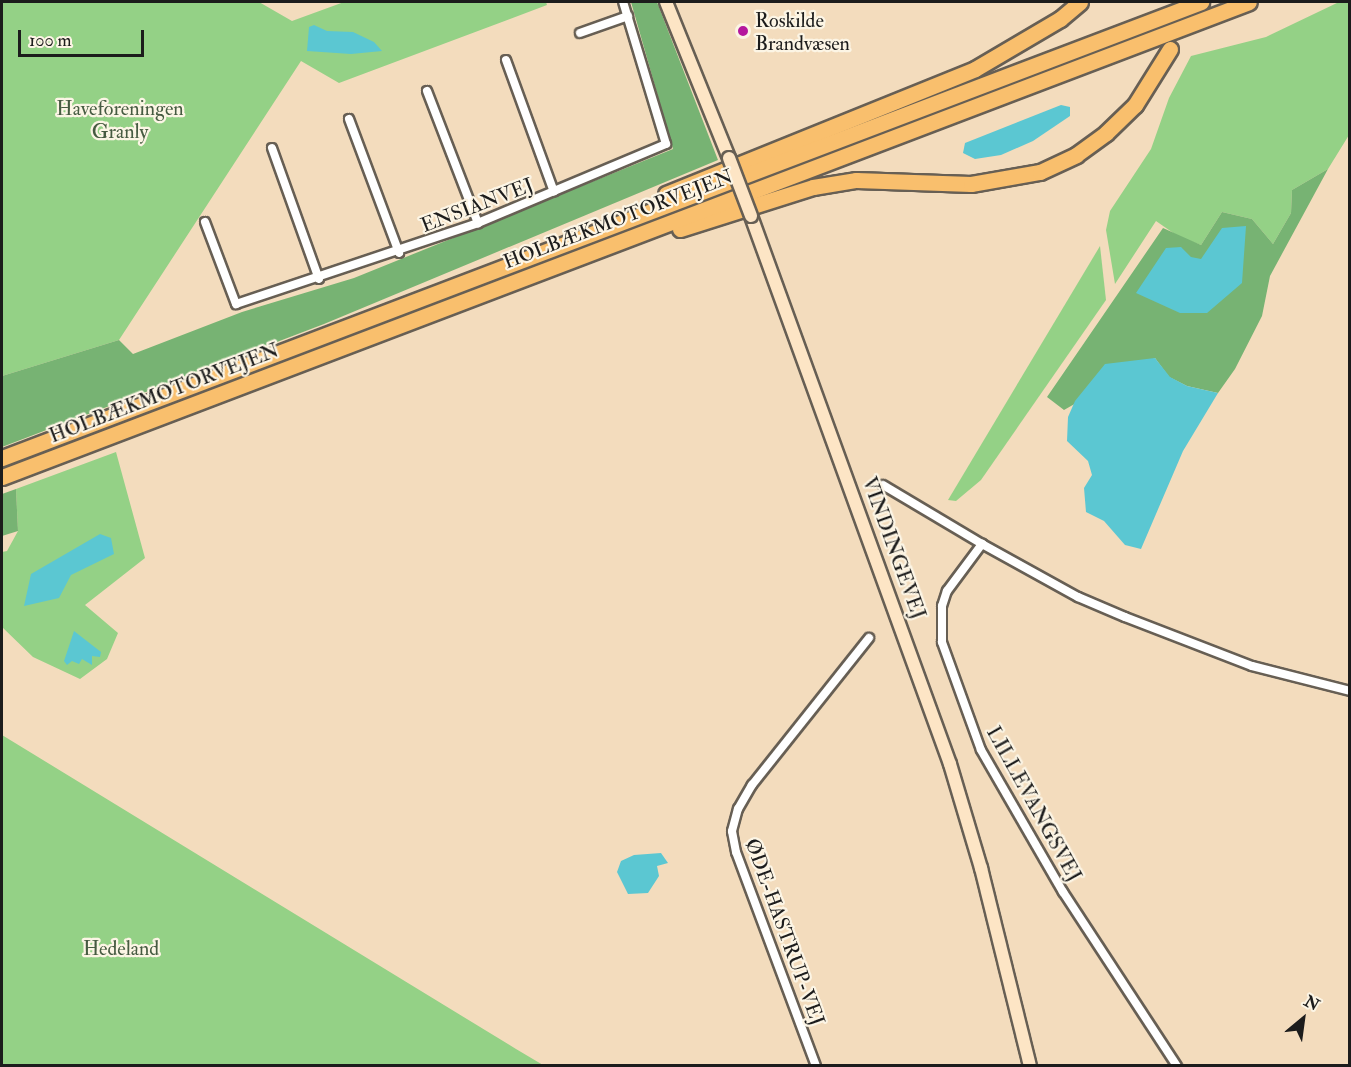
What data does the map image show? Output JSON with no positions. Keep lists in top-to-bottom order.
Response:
{
  "streets": {
    "highway": ["HOLBÆKMOTORVEJEN"],
    "main road": ["VINDINGEVEJ"],
    "street": ["ENSIANVEJ", "LILLEVANGSVEJ", "ØDE-HASTRUP-VEJ"]
  },
  "parks": ["Haveforeningen Granly", "Hedeland"],
  "places": ["Roskilde Brandvæsen"],
  "scale_bar": "100 m",
  "north": "top right"
}
